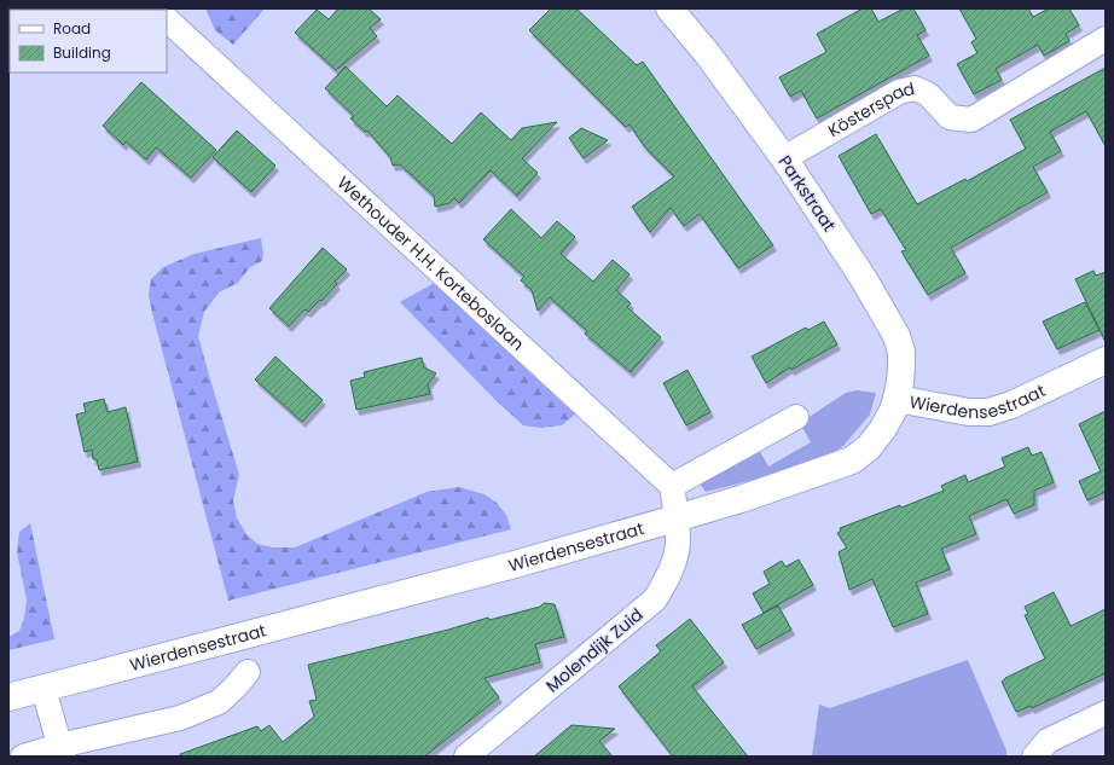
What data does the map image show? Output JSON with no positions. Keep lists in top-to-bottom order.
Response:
{
  "streets": {
    "main road": ["Parkstraat", "Wierdensestraat"],
    "street": ["Kösterspad", "Wethouder H.H. Korteboslaan", "Molendijk Zuid"]
  },
  "crossings": [
    ["Kösterspad", "Parkstraat"],
    ["Parkstraat", "Wierdensestraat"],
    ["Wierdensestraat", "Molendijk Zuid"]
  ],
  "legend": ["Road", "Building"]
}
